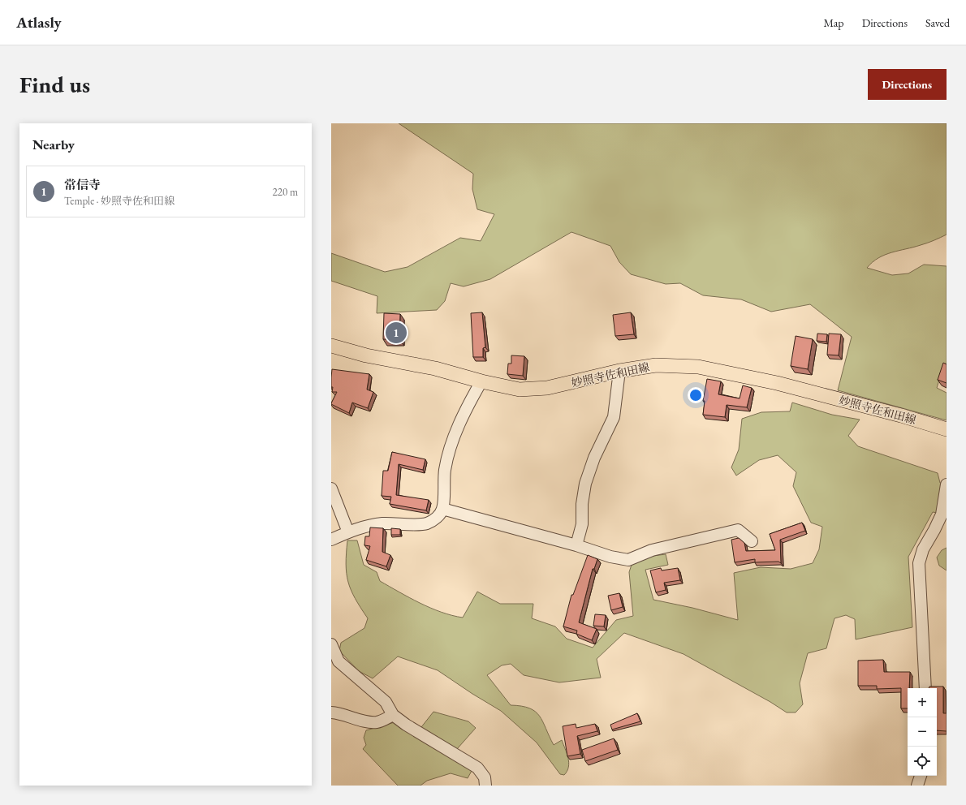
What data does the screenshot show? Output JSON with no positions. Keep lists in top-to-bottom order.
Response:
{
  "streets": {
    "main road": ["妙照寺佐和田線"]
  },
  "page": {
    "header": "Atlasly",
    "nav": ["Map", "Directions", "Saved"],
    "buttons": "Directions",
    "title": "Find us",
    "heading": "Nearby",
    "list": [
      {
        "mark": "1",
        "name": "常信寺",
        "note": "Temple · 妙照寺佐和田線",
        "value": "220 m"
      }
    ],
    "pins": "1",
    "map_buttons": ["+", "−"]
  }
}
